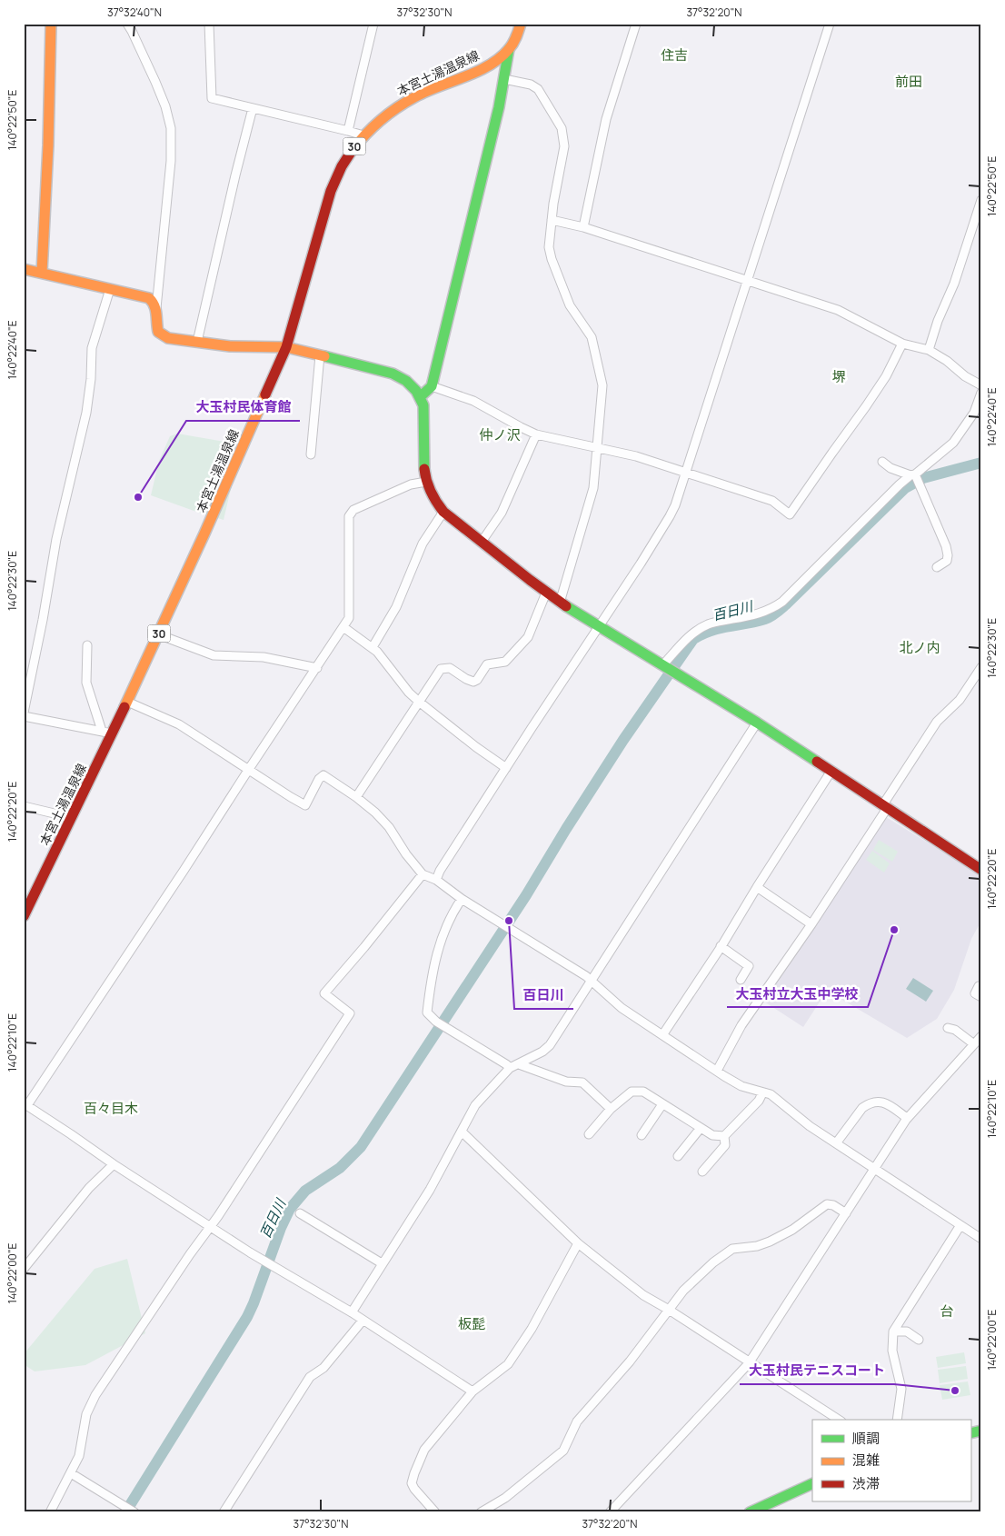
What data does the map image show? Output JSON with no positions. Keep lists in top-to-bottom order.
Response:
{
  "streets": {
    "street": ["本宮土湯温泉線", "30"]
  },
  "districts": [
    "住吉",
    "前田",
    "堺",
    "仲ノ沢",
    "北ノ内",
    "百々目木",
    "台",
    "板髭"
  ],
  "water": ["百日川"],
  "places": [
    "大玉村民体育館",
    "百日川",
    "大玉村立大玉中学校",
    "大玉村民テニスコート"
  ],
  "legend": ["順調", "混雑", "渋滞"],
  "coordinates": [
    "37°32'40\"N",
    "37°32'30\"N",
    "37°32'20\"N",
    "140°22'50\"E",
    "140°22'40\"E",
    "140°22'30\"E",
    "140°22'20\"E",
    "140°22'10\"E",
    "140°22'00\"E"
  ]
}
